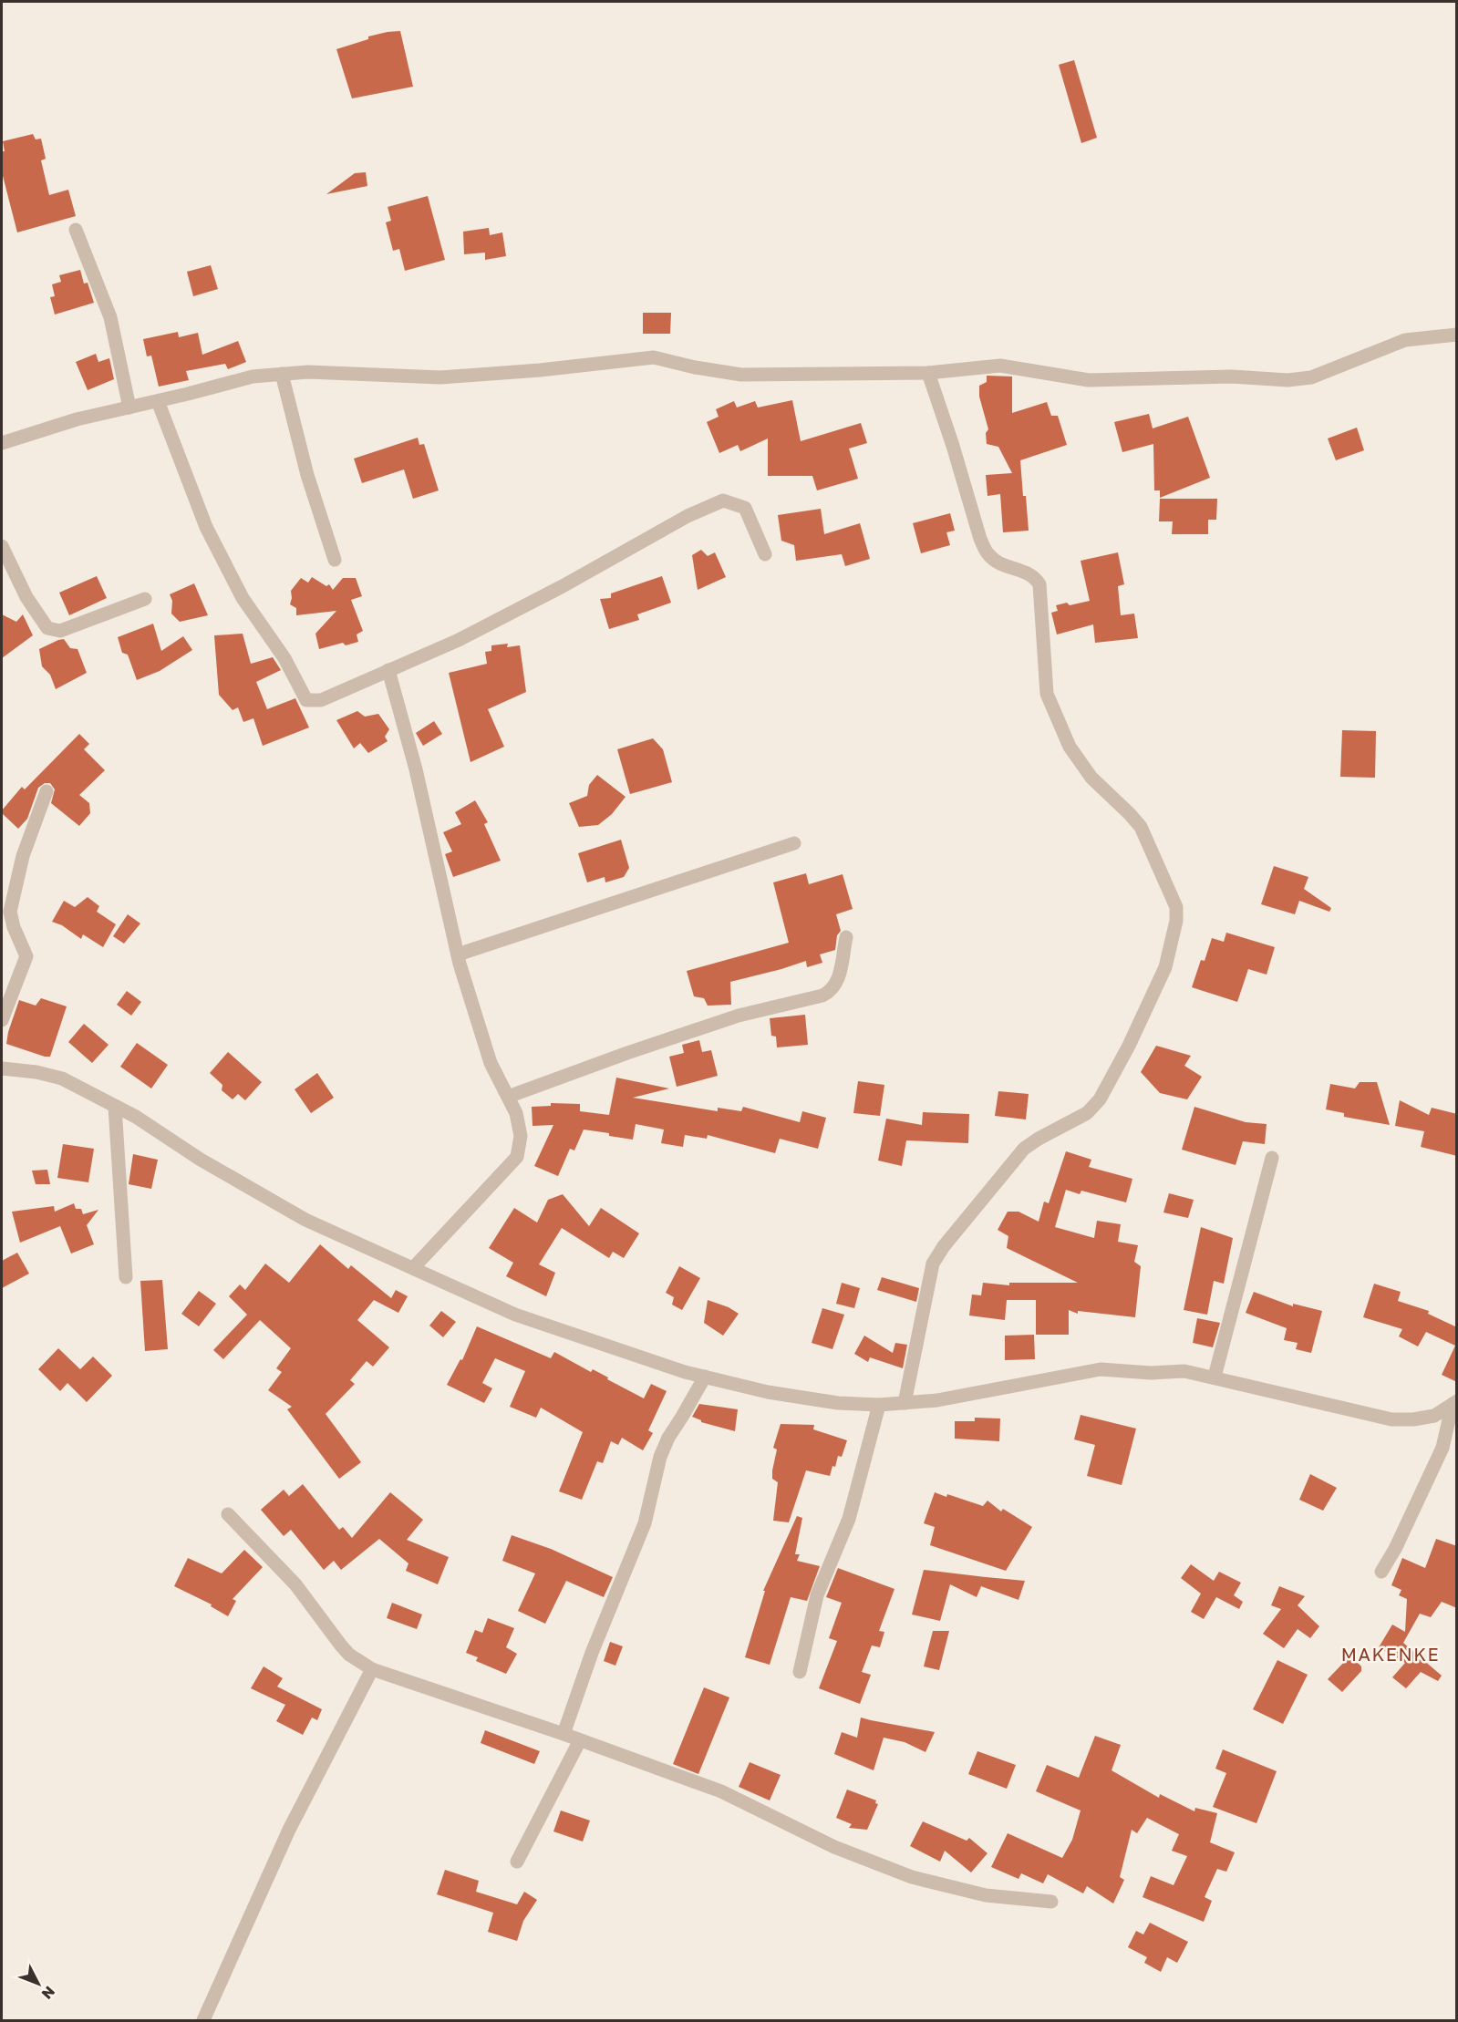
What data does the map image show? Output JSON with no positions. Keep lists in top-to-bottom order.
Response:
{
  "districts": ["MAKENKE"],
  "north": "bottom right"
}
